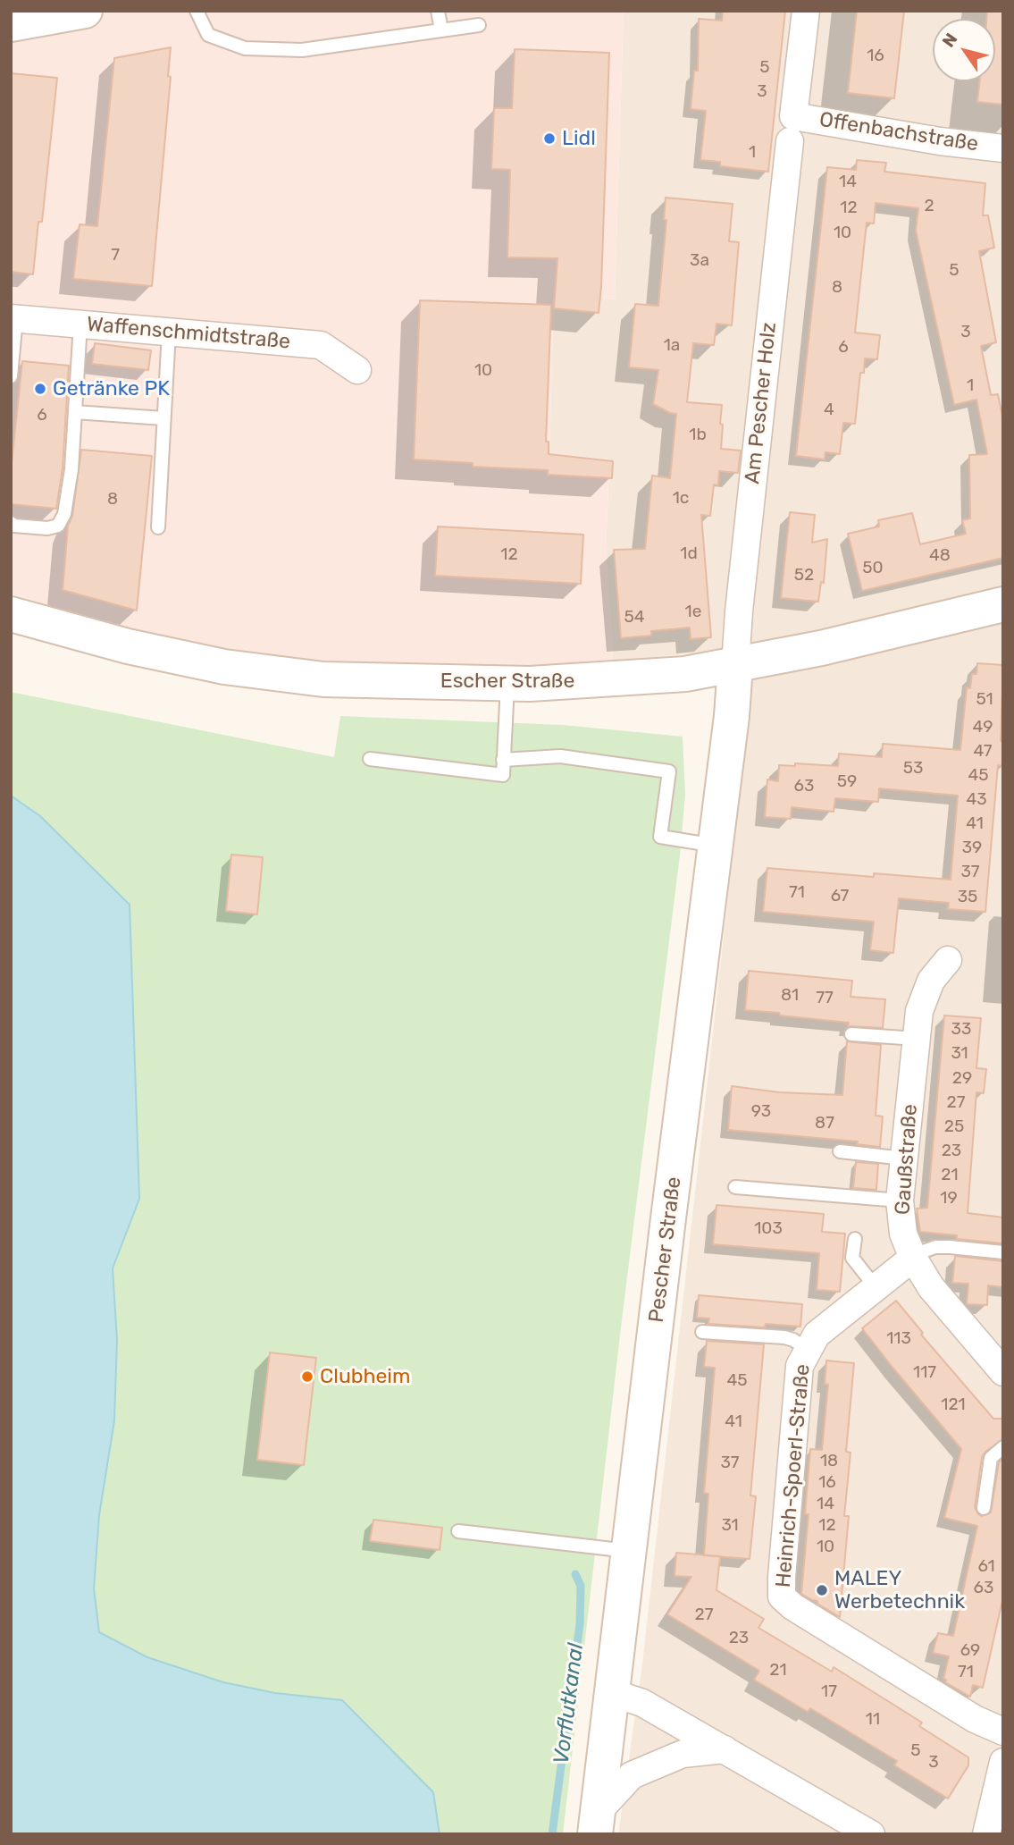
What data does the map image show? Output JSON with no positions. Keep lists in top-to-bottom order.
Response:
{
  "streets": {
    "street": [
      "Offenbachstraße",
      "Waffenschmidtstraße",
      "Am Pescher Holz",
      "Escher Straße",
      "Gaußstraße",
      "Pescher Straße",
      "Heinrich-Spoerl-Straße"
    ]
  },
  "crossings": [
    ["Offenbachstraße", "Am Pescher Holz"],
    ["Am Pescher Holz", "Escher Straße"],
    ["Am Pescher Holz", "Pescher Straße"],
    ["Escher Straße", "Pescher Straße"],
    ["Gaußstraße", "Heinrich-Spoerl-Straße"]
  ],
  "water": ["Vorflutkanal"],
  "places": [
    "Lidl",
    "Getränke PK",
    "Clubheim",
    "MALEY Werbetechnik"
  ],
  "house_numbers": [
    "16",
    "5",
    "3",
    "1",
    "14",
    "2",
    "12",
    "10",
    "7",
    "3a",
    "5",
    "8",
    "3",
    "1a",
    "6",
    "10",
    "1",
    "4",
    "6",
    "1b",
    "1c",
    "8",
    "1d",
    "12",
    "48",
    "50",
    "52",
    "1e",
    "54",
    "51",
    "49",
    "47",
    "53",
    "45",
    "59",
    "63",
    "43",
    "41",
    "39",
    "37",
    "71",
    "67",
    "35",
    "81",
    "77",
    "33",
    "31",
    "29",
    "27",
    "93",
    "87",
    "25",
    "23",
    "21",
    "19",
    "103",
    "113",
    "117",
    "45",
    "121",
    "41",
    "18",
    "37",
    "16",
    "14",
    "31",
    "12",
    "10",
    "61",
    "63",
    "27",
    "23",
    "69",
    "21",
    "71",
    "17",
    "11",
    "5",
    "3"
  ],
  "north": "top left"
}
